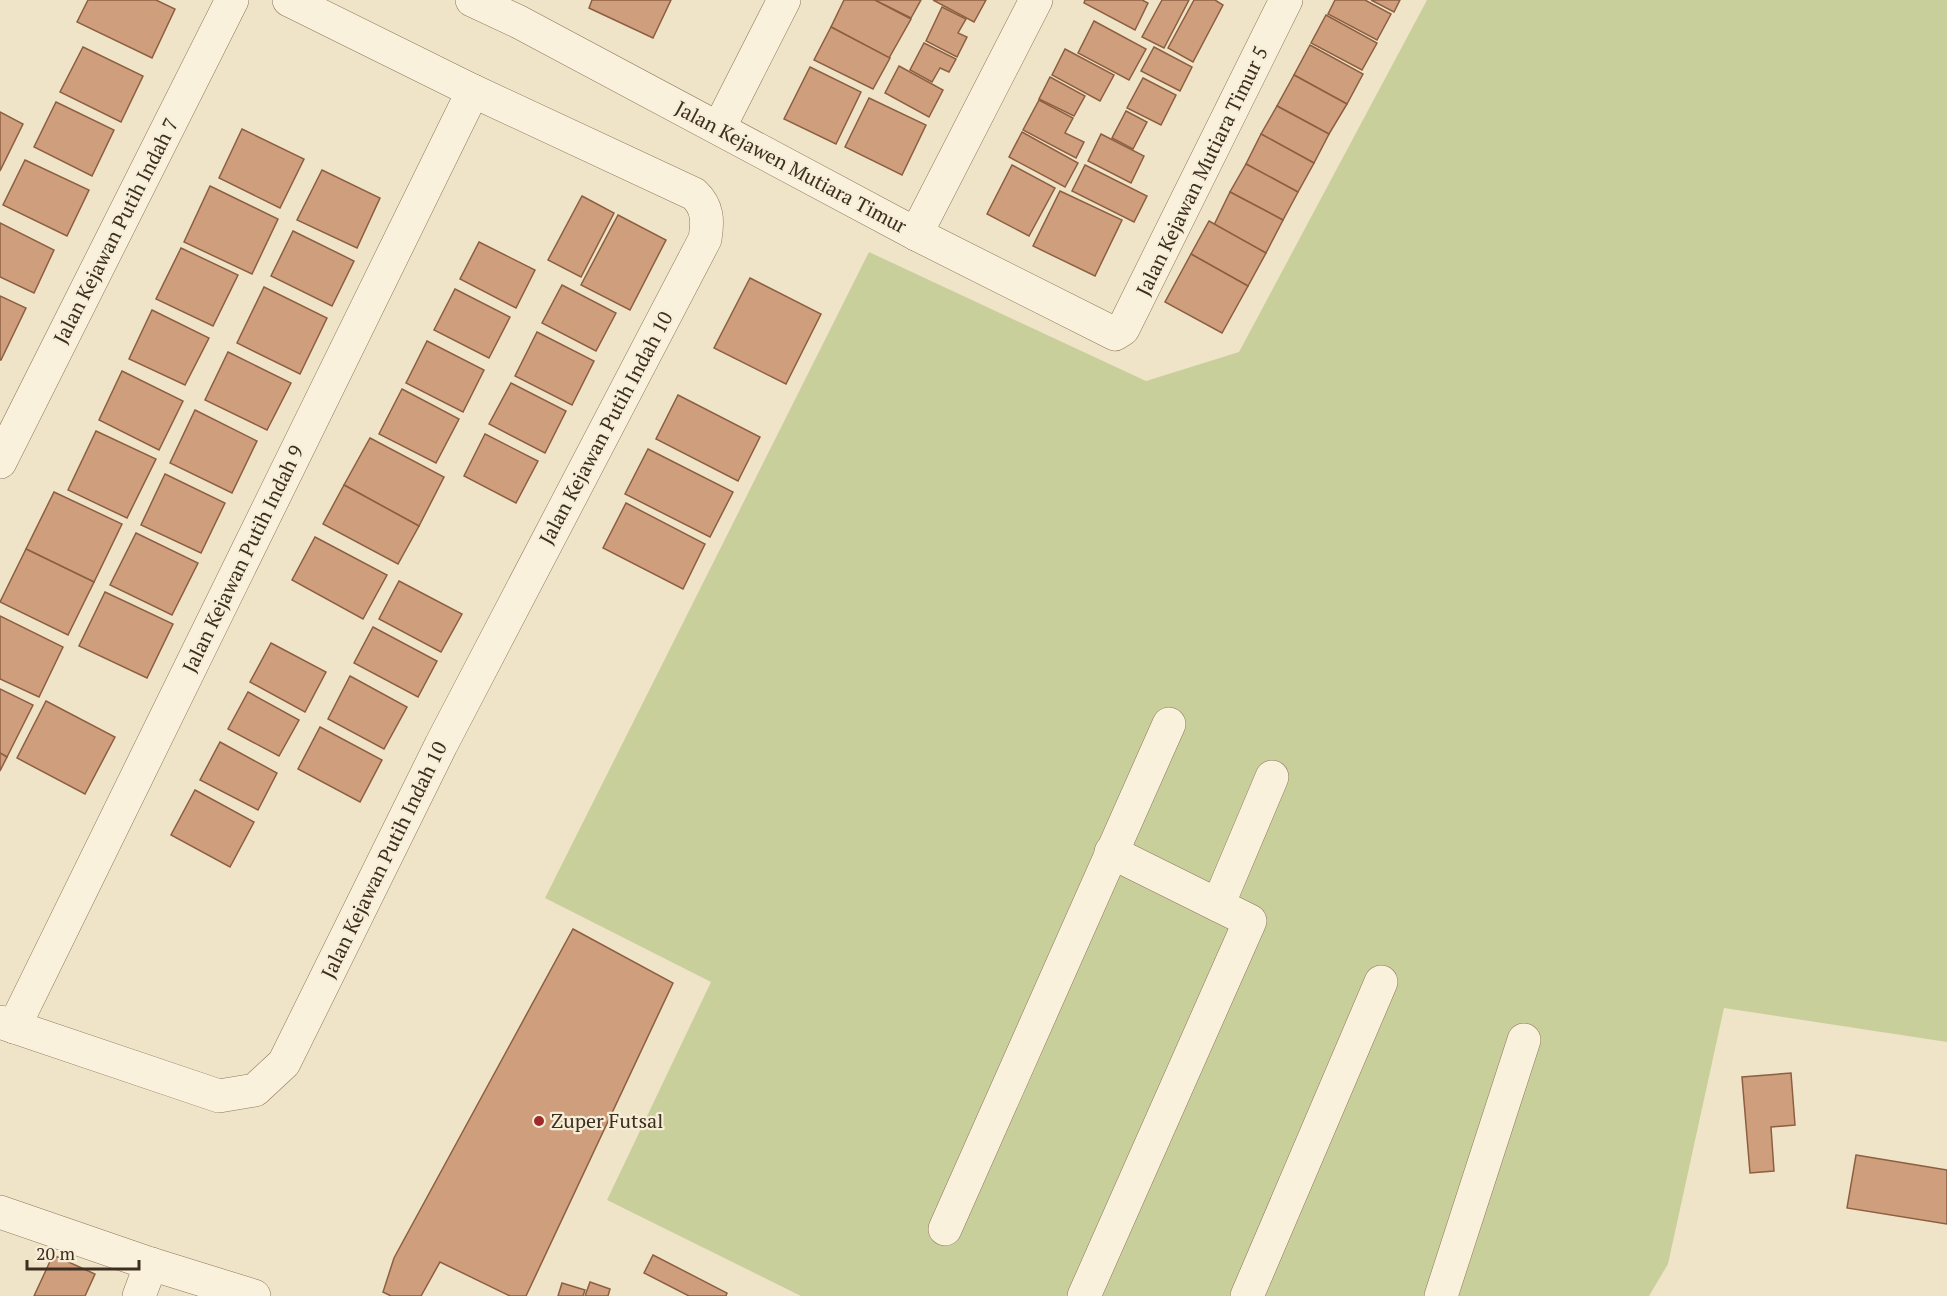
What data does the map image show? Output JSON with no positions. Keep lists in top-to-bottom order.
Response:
{
  "streets": {
    "street": [
      "Jalan Kejawen Mutiara Timur",
      "Jalan Kejawan Mutiara Timur 5",
      "Jalan Kejawan Putih Indah 7",
      "Jalan Kejawan Putih Indah 10",
      "Jalan Kejawan Putih Indah 9"
    ]
  },
  "crossings": [
    ["Jalan Kejawen Mutiara Timur", "Jalan Kejawan Mutiara Timur 5"],
    ["Jalan Kejawan Putih Indah 10", "Jalan Kejawan Putih Indah 9"]
  ],
  "places": ["Zuper Futsal"],
  "scale_bar": "20 m"
}
